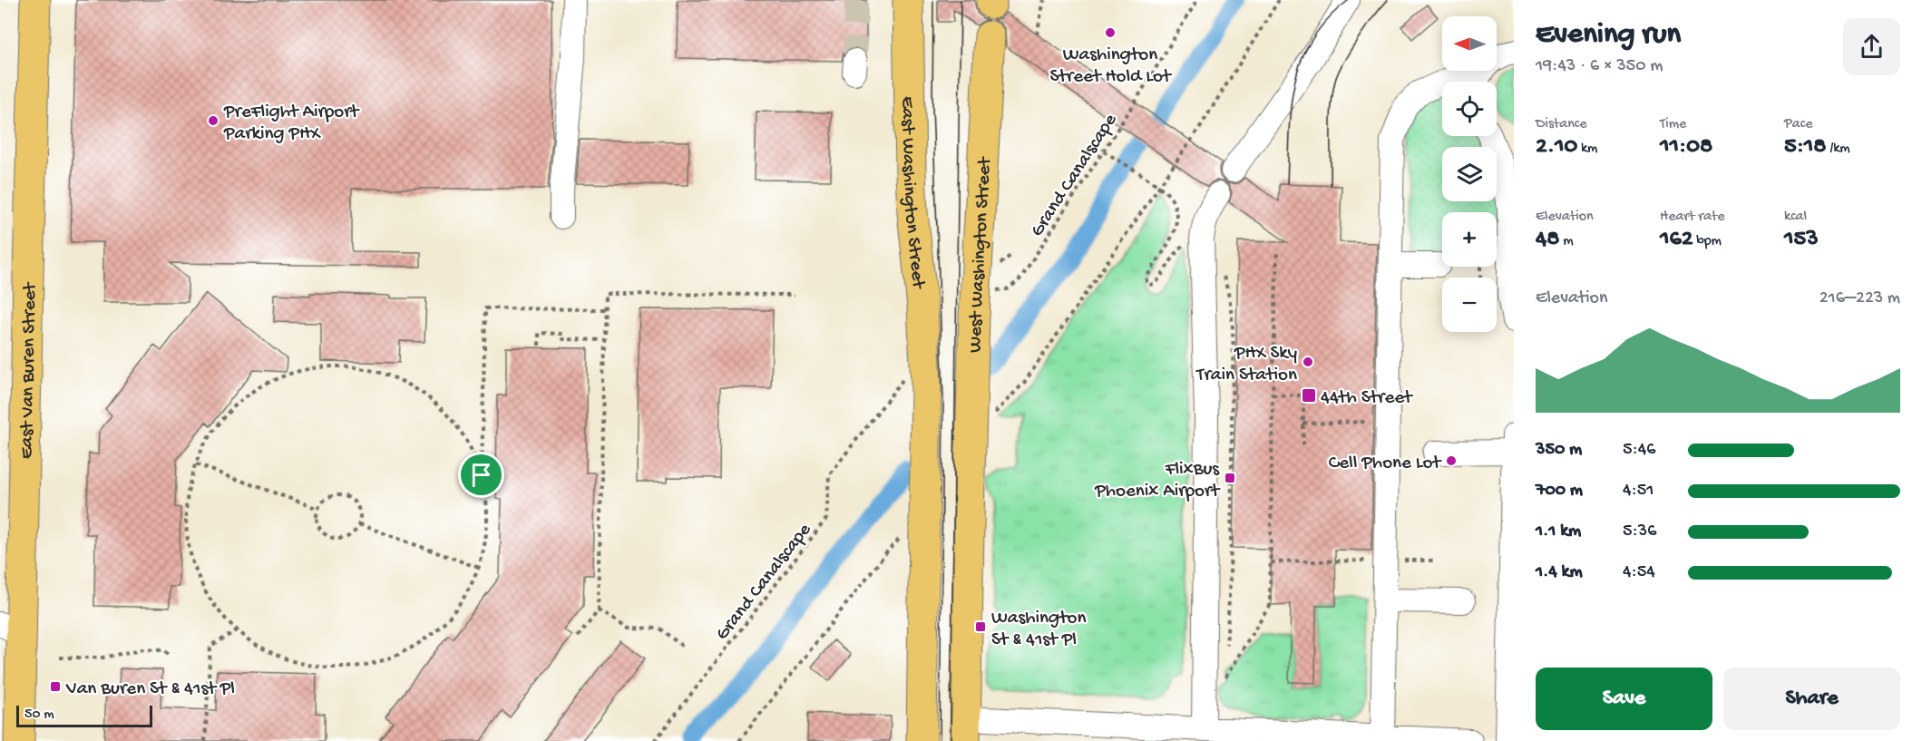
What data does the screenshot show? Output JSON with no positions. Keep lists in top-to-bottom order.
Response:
{
  "streets": {
    "main road": ["East Washington Street", "West Washington Street", "East Van Buren Street"],
    "path": ["Grand Canalscape"]
  },
  "crossings": [
    ["Grand Canalscape", "East Washington Street"]
  ],
  "places": {
    "other": [
      "Washington Street Hold Lot",
      "PreFlight Airport Parking PHX",
      "PHX Sky Train Station",
      "Cell Phone Lot"
    ],
    "transit": [
      "44th Street",
      "FlixBus Phoenix Airport",
      "Washington St & 41st Pl",
      "Van Buren St & 41st Pl"
    ]
  },
  "scale_bar": "50 m",
  "north": "left",
  "page": {
    "heading": ["Evening run", "19:43 · 6 × 350 m"],
    "map_buttons": ["+", "−"],
    "stats": [
      ["Distance", "2.10 km"],
      ["Time", "11:08"],
      ["Pace", "5:18 /km"],
      ["Elevation", "48 m"],
      ["Heart rate", "162 bpm"],
      ["kcal", "153"]
    ],
    "chart": ["Elevation", "216–223 m"],
    "list": [
      {
        "name": "350 m",
        "note": "5:46"
      },
      {
        "name": "700 m",
        "note": "4:51"
      },
      {
        "name": "1.1 km",
        "note": "5:36"
      },
      {
        "name": "1.4 km",
        "note": "4:54"
      }
    ],
    "buttons": ["Save", "Share"],
    "scale": "50 m"
  }
}
